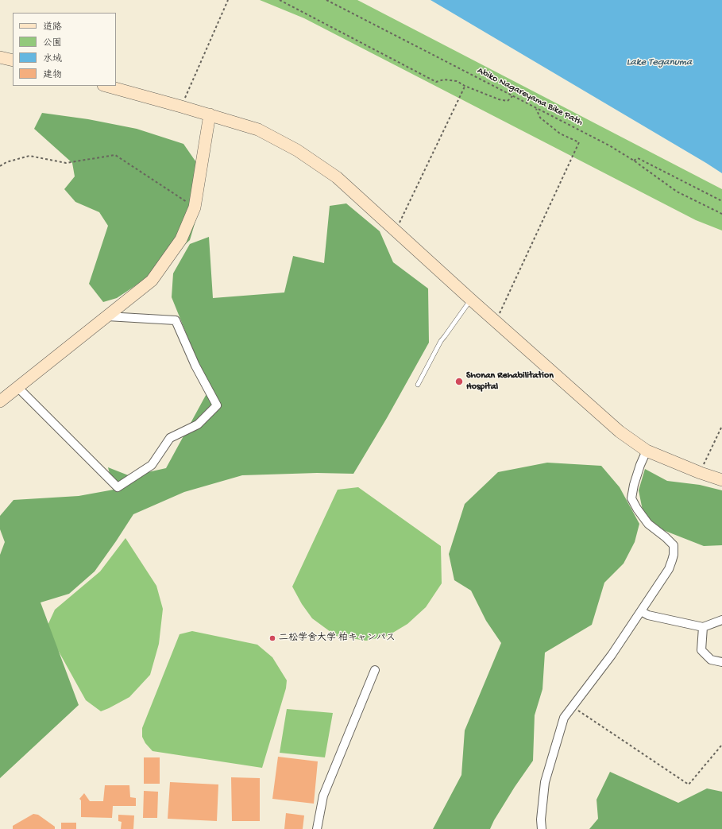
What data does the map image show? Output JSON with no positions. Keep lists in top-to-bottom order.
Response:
{
  "streets": {
    "path": ["Abiko Nagareyama Bike Path"]
  },
  "water": ["Lake Teganuma"],
  "places": ["Shonan Rehabilitation Hospital", "二松学舍大学 柏キャンパス"],
  "legend": [
    "道路",
    "公園",
    "水域",
    "建物"
  ]
}
